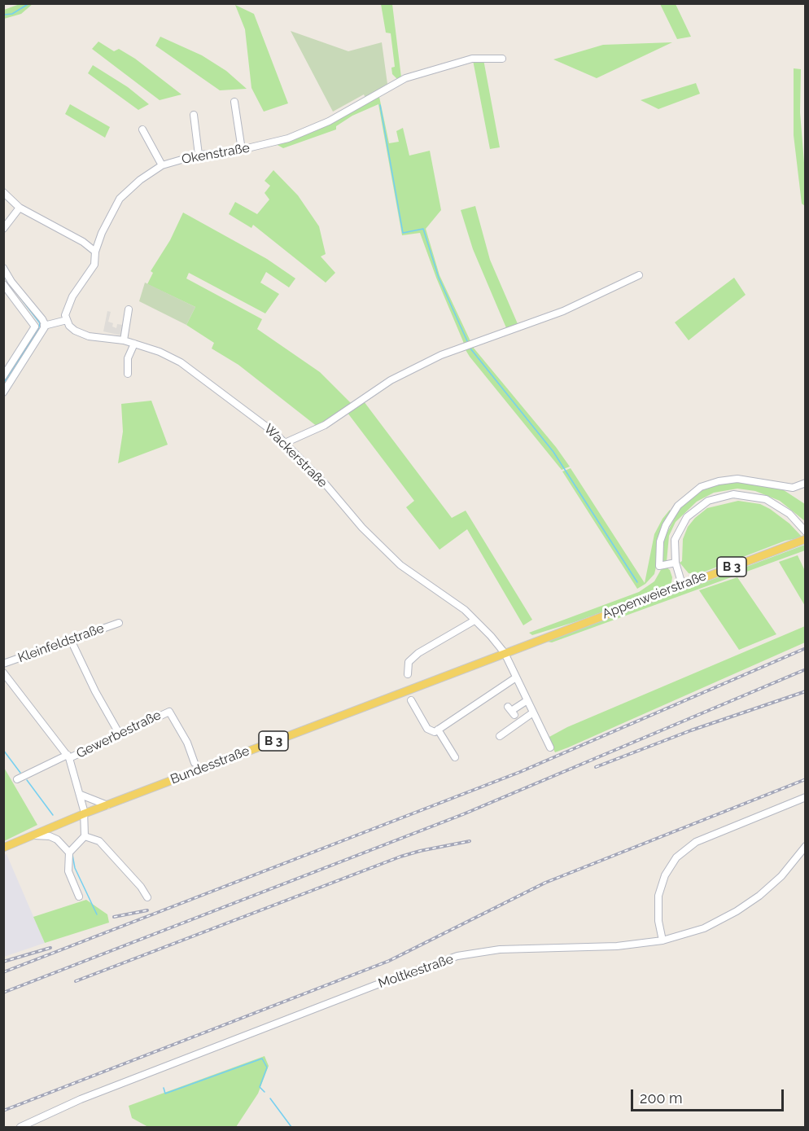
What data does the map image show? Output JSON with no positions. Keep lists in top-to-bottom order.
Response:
{
  "streets": {
    "main road": ["B 3", "Appenweierstraße", "Bundesstraße"],
    "street": [
      "Okenstraße",
      "Wackerstraße",
      "Kleinfeldstraße",
      "Gewerbestraße",
      "Moltkestraße"
    ]
  },
  "crossings": [
    ["Okenstraße", "Wackerstraße"],
    ["Wackerstraße", "Appenweierstraße"],
    ["Wackerstraße", "Bundesstraße"],
    ["Appenweierstraße", "Bundesstraße"]
  ],
  "scale_bar": "200 m"
}
